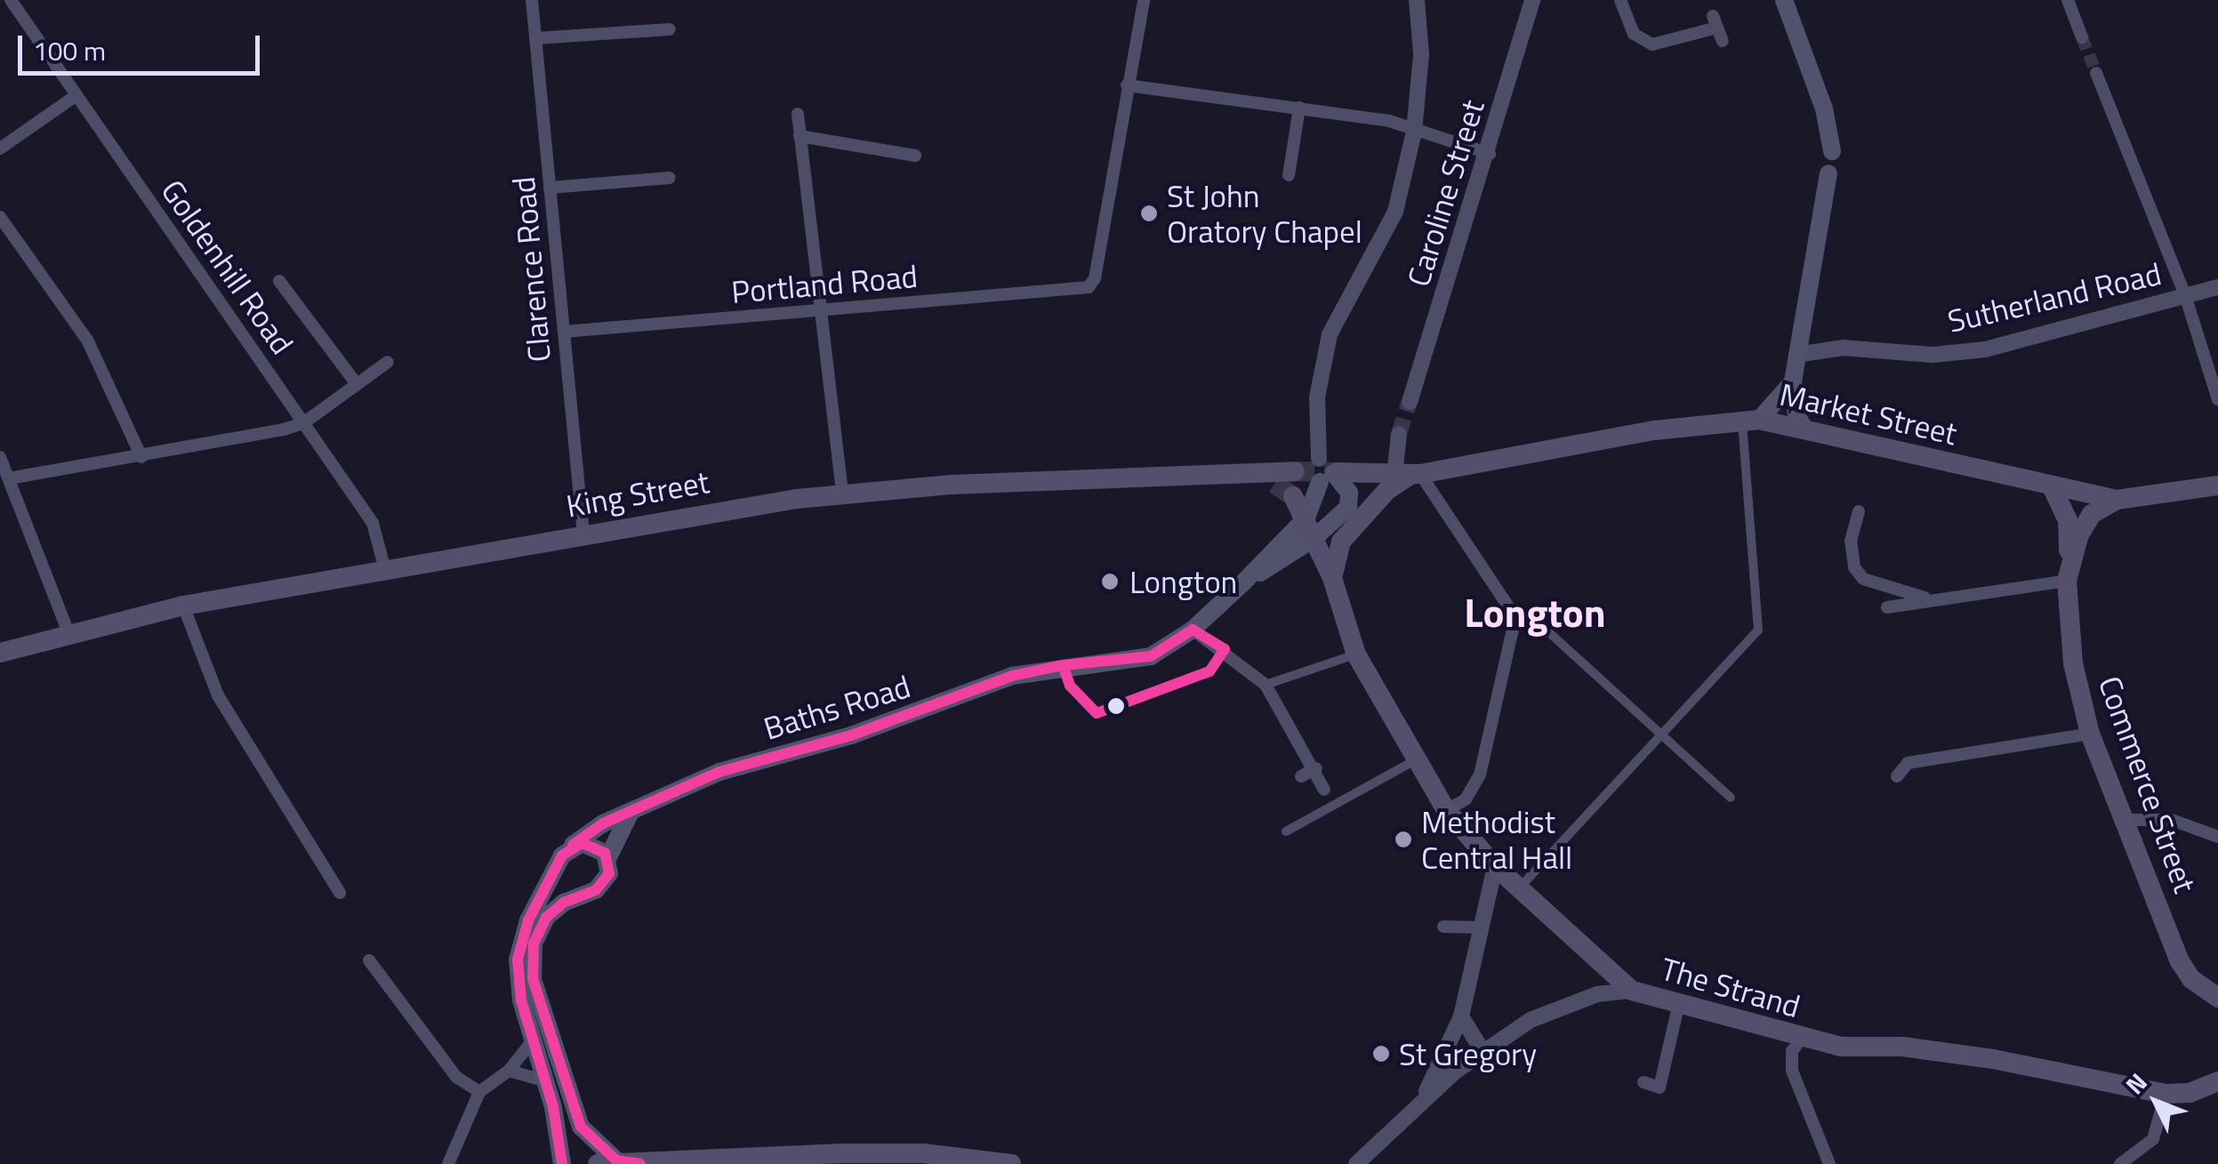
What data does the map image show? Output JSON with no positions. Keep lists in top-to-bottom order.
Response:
{
  "streets": {
    "main road": [
      "Market Street",
      "King Street",
      "Baths Road",
      "Commerce Street",
      "The Strand"
    ],
    "street": [
      "Caroline Street",
      "Goldenhill Road",
      "Clarence Road",
      "Portland Road",
      "Sutherland Road"
    ]
  },
  "crossings": [
    ["Goldenhill Road", "King Street"],
    ["Clarence Road", "Portland Road"],
    ["Clarence Road", "King Street"],
    ["Market Street", "Commerce Street"]
  ],
  "districts": ["Longton"],
  "places": [
    "St John Oratory Chapel",
    "Longton",
    "Methodist Central Hall",
    "St Gregory"
  ],
  "scale_bar": "100 m",
  "north": "top left"
}
